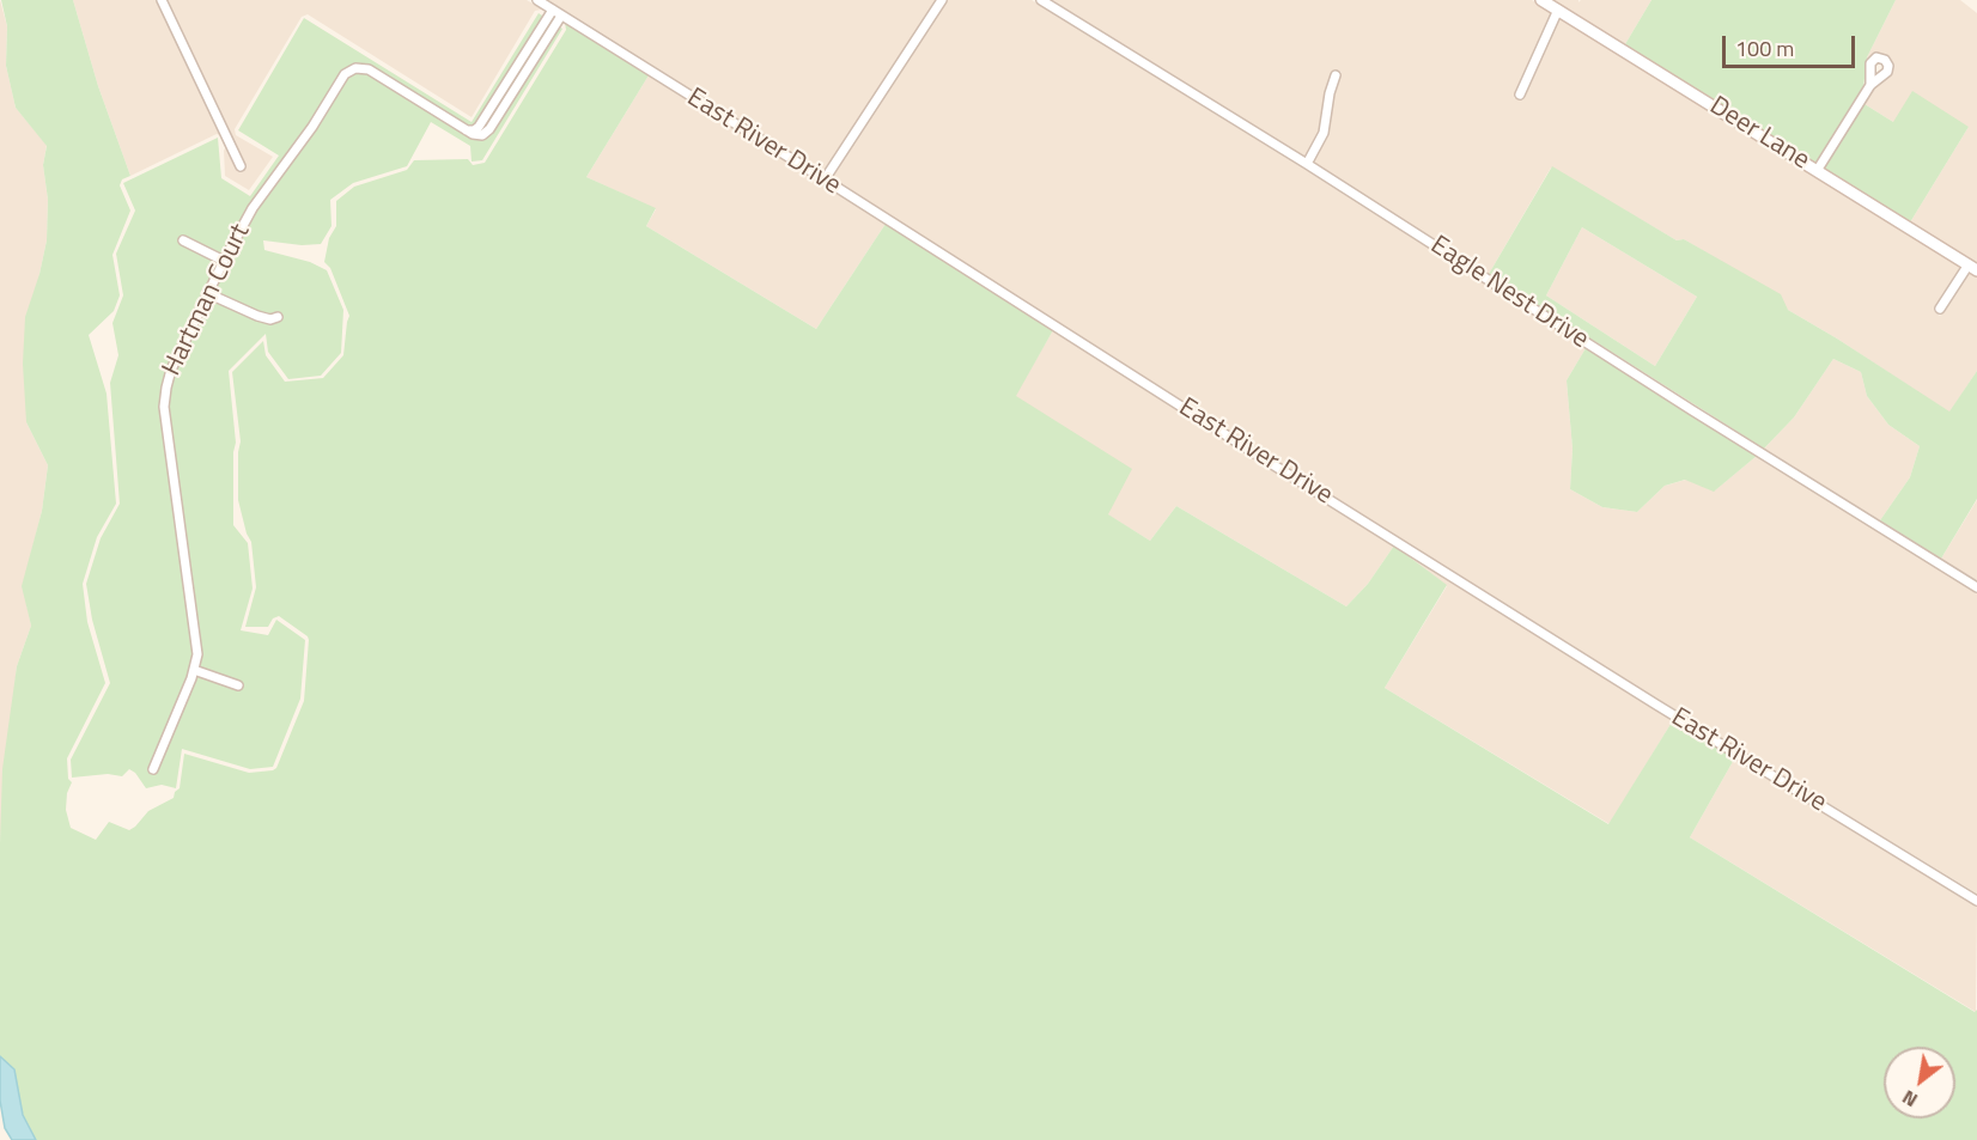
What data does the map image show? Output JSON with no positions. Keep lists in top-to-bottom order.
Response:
{
  "streets": {
    "street": [
      "Deer Lane",
      "East River Drive",
      "Eagle Nest Drive",
      "Hartman Court"
    ]
  },
  "scale_bar": "100 m",
  "north": "bottom left"
}
